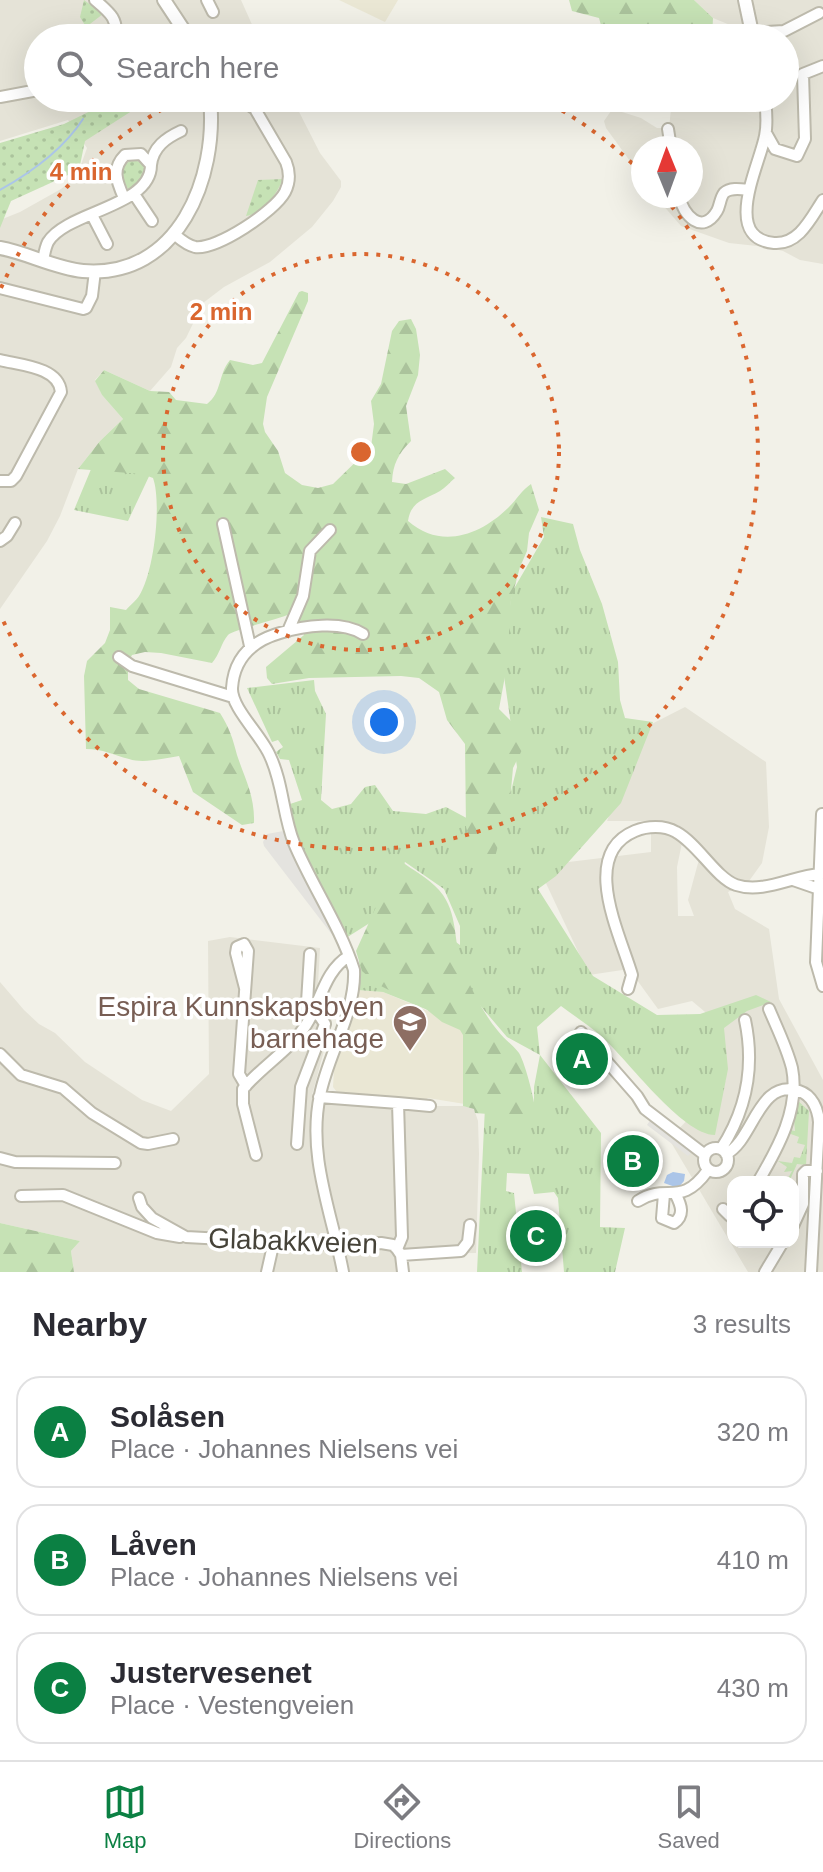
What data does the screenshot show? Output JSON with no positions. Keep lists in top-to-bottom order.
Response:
{
  "streets": {
    "street": ["Glabakkveien"]
  },
  "places": {
    "school or university": ["Espira Kunnskapsbyen barnehage"]
  },
  "north": "top",
  "page": {
    "search": "Search here",
    "pins": ["A", "B", "C"],
    "heading": ["Nearby", "3 results"],
    "list": [
      {
        "mark": "A",
        "name": "Solåsen",
        "note": "Place · Johannes Nielsens vei",
        "value": "320 m"
      },
      {
        "mark": "B",
        "name": "Låven",
        "note": "Place · Johannes Nielsens vei",
        "value": "410 m"
      },
      {
        "mark": "C",
        "name": "Justervesenet",
        "note": "Place · Vestengveien",
        "value": "430 m"
      }
    ],
    "nav": ["Map", "Directions", "Saved"]
  },
  "rings": ["4 min", "2 min"]
}
